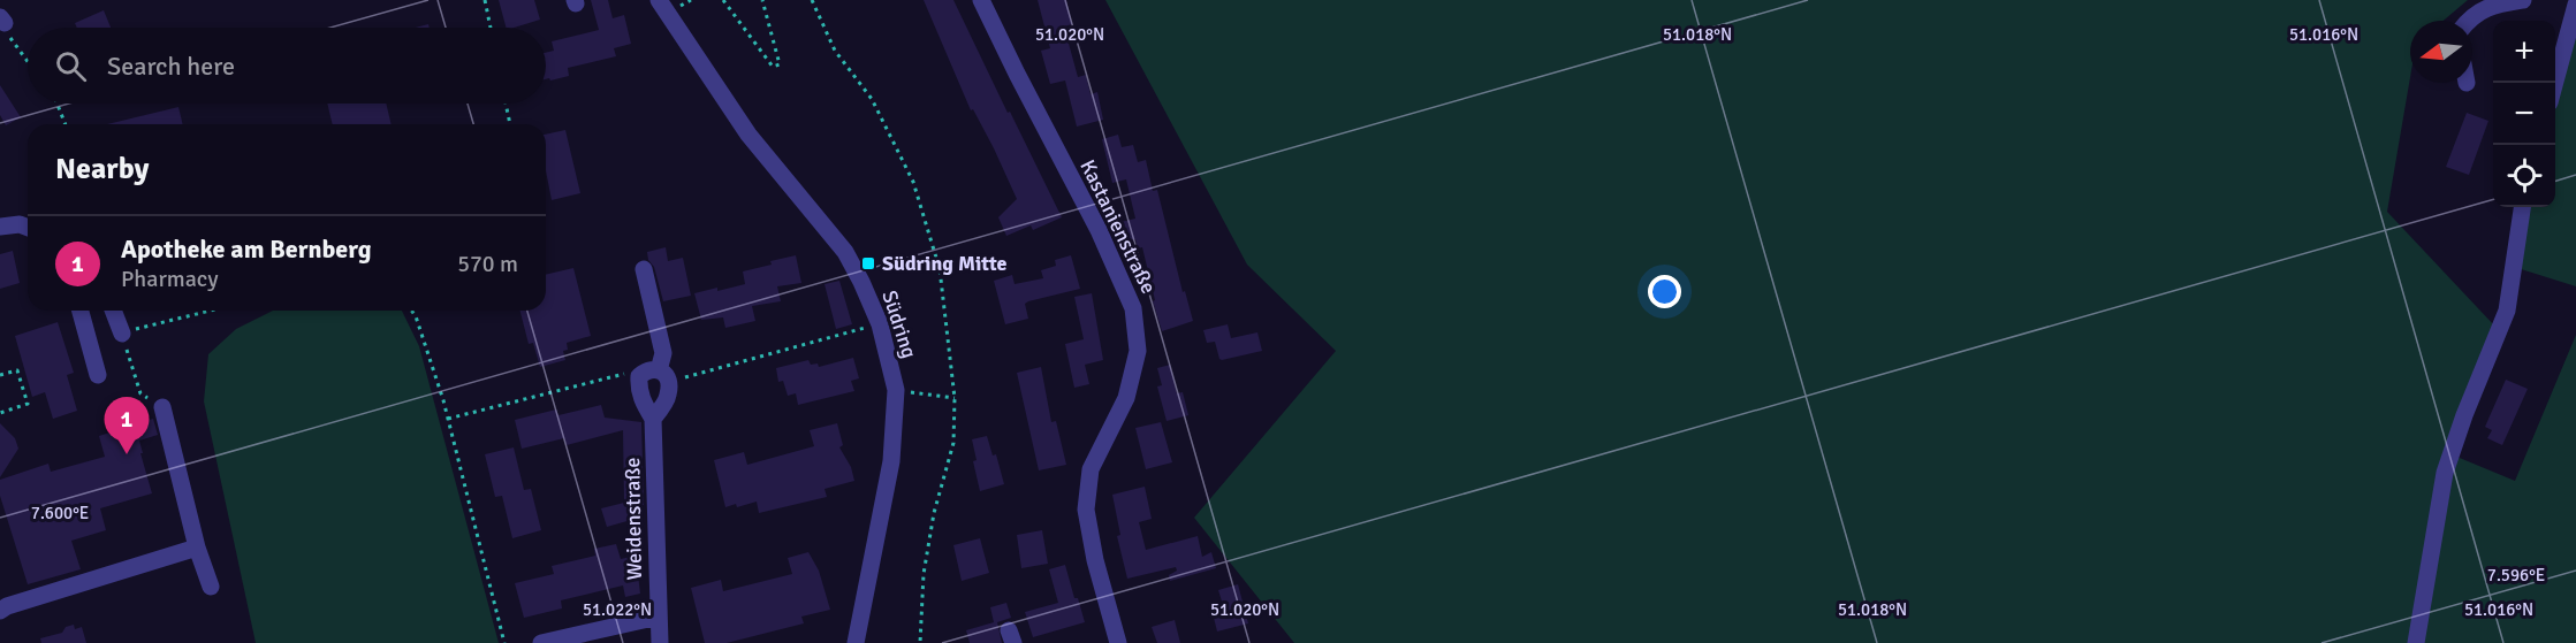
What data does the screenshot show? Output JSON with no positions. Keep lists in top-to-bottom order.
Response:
{
  "streets": {
    "street": ["Kastanienstraße", "Südring", "Weidenstraße"]
  },
  "places": {
    "transit": ["Südring Mitte"]
  },
  "north": "left",
  "page": {
    "map_buttons": ["+", "−"],
    "search": "Search here",
    "heading": "Nearby",
    "list": [
      {
        "mark": "1",
        "name": "Apotheke am Bernberg",
        "note": "Pharmacy",
        "value": "570 m"
      }
    ],
    "pins": "1"
  },
  "coordinates": [
    "51.020°N",
    "51.018°N",
    "51.016°N",
    "7.600°E",
    "7.596°E",
    "51.022°N"
  ]
}
